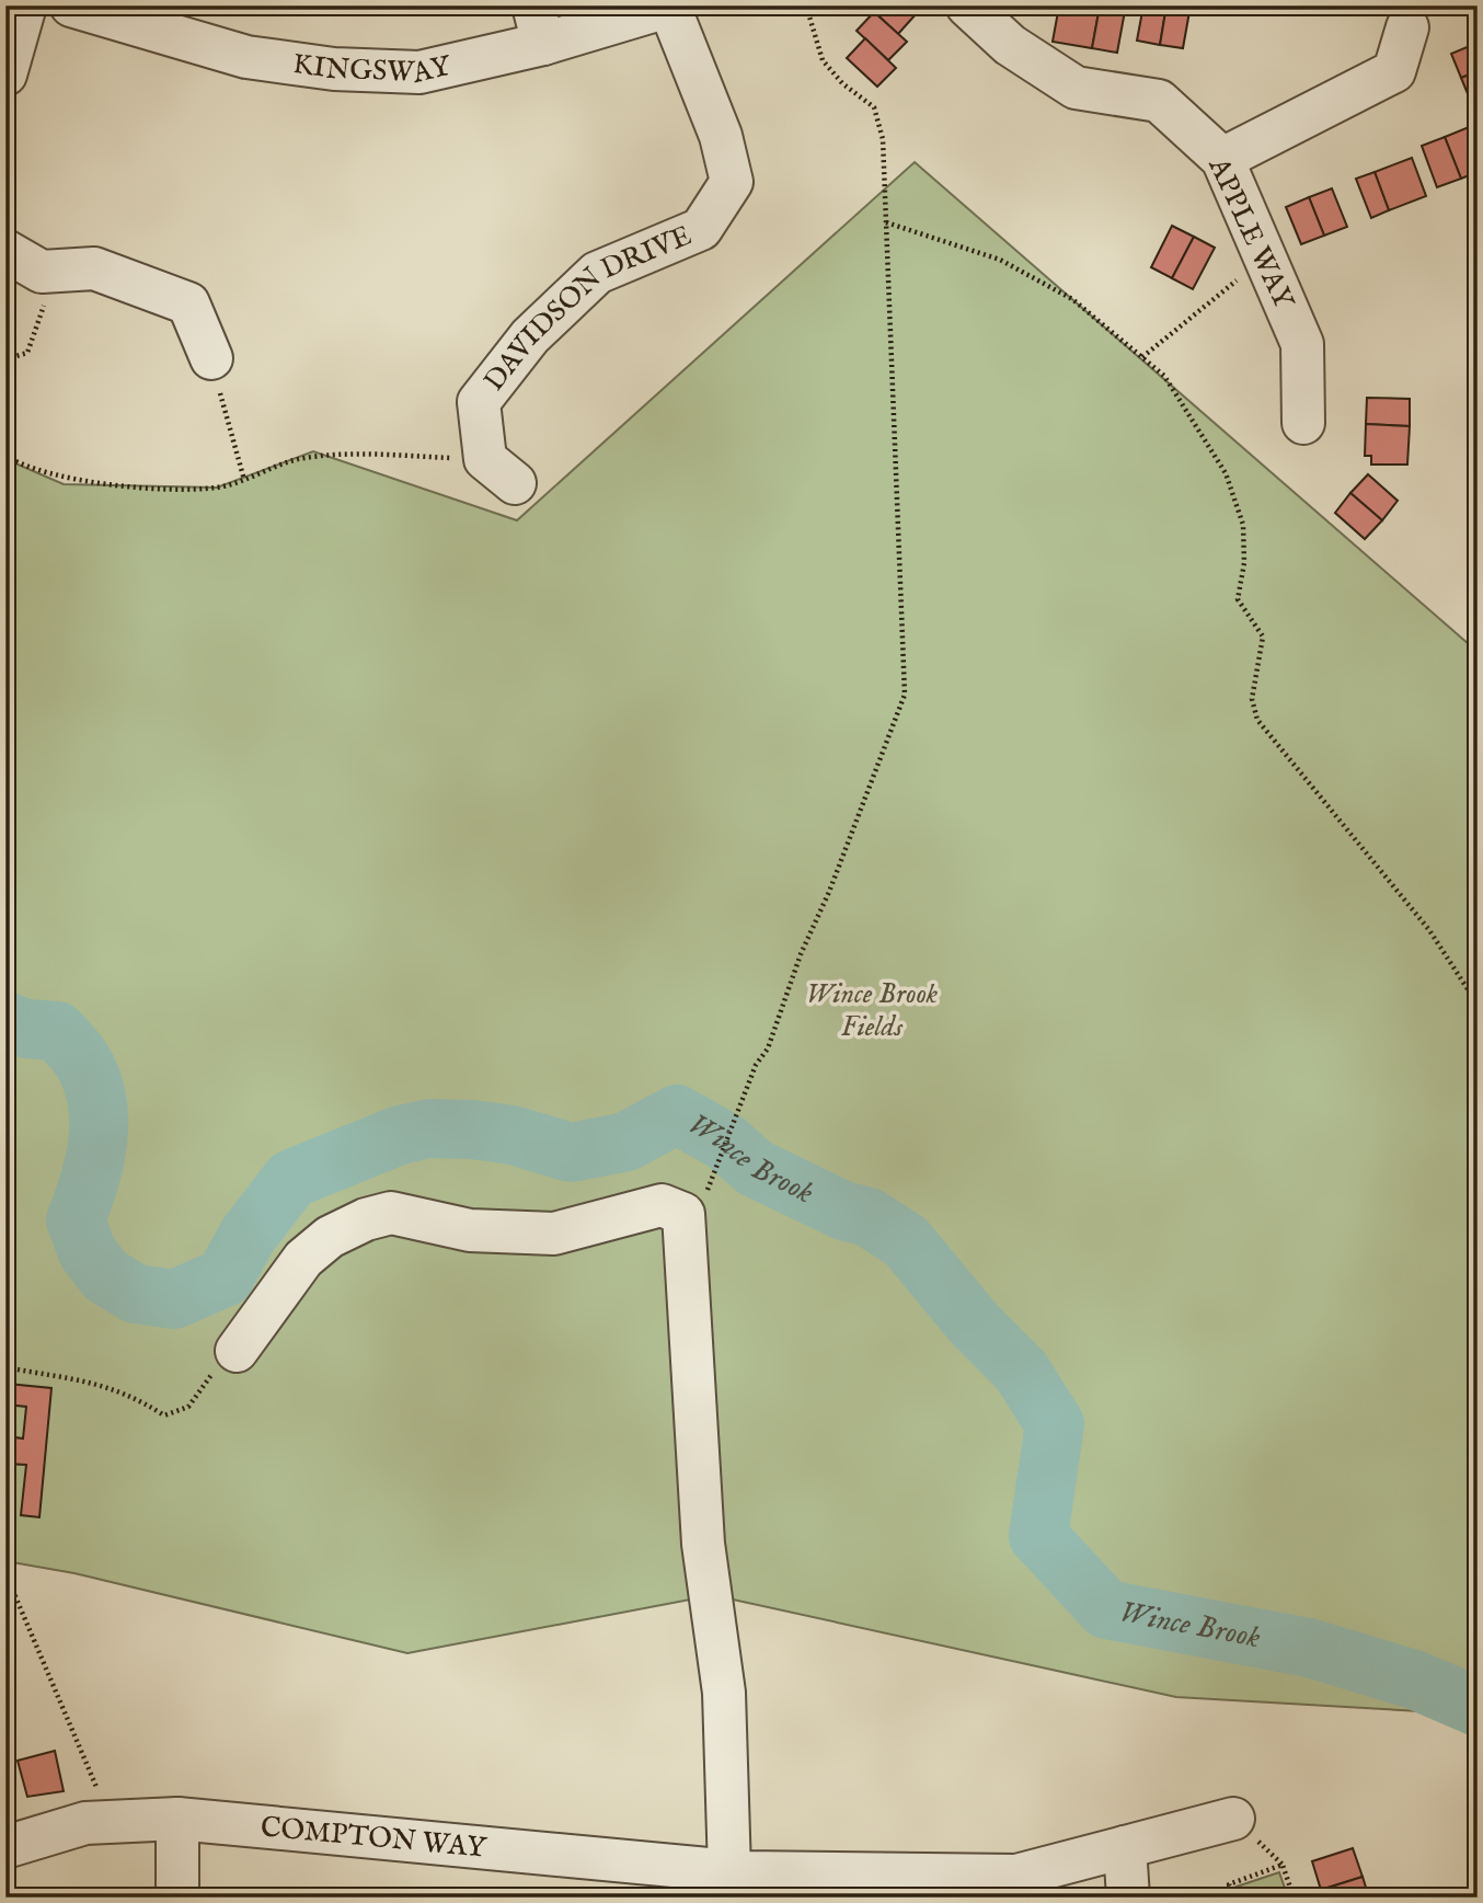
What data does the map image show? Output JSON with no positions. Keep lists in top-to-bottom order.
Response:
{
  "streets": {
    "street": [
      "KINGSWAY",
      "APPLE WAY",
      "DAVIDSON DRIVE",
      "COMPTON WAY"
    ]
  },
  "crossings": [
    ["KINGSWAY", "DAVIDSON DRIVE"]
  ],
  "water": ["Wince Brook"],
  "parks": ["Wince Brook Fields"]
}
